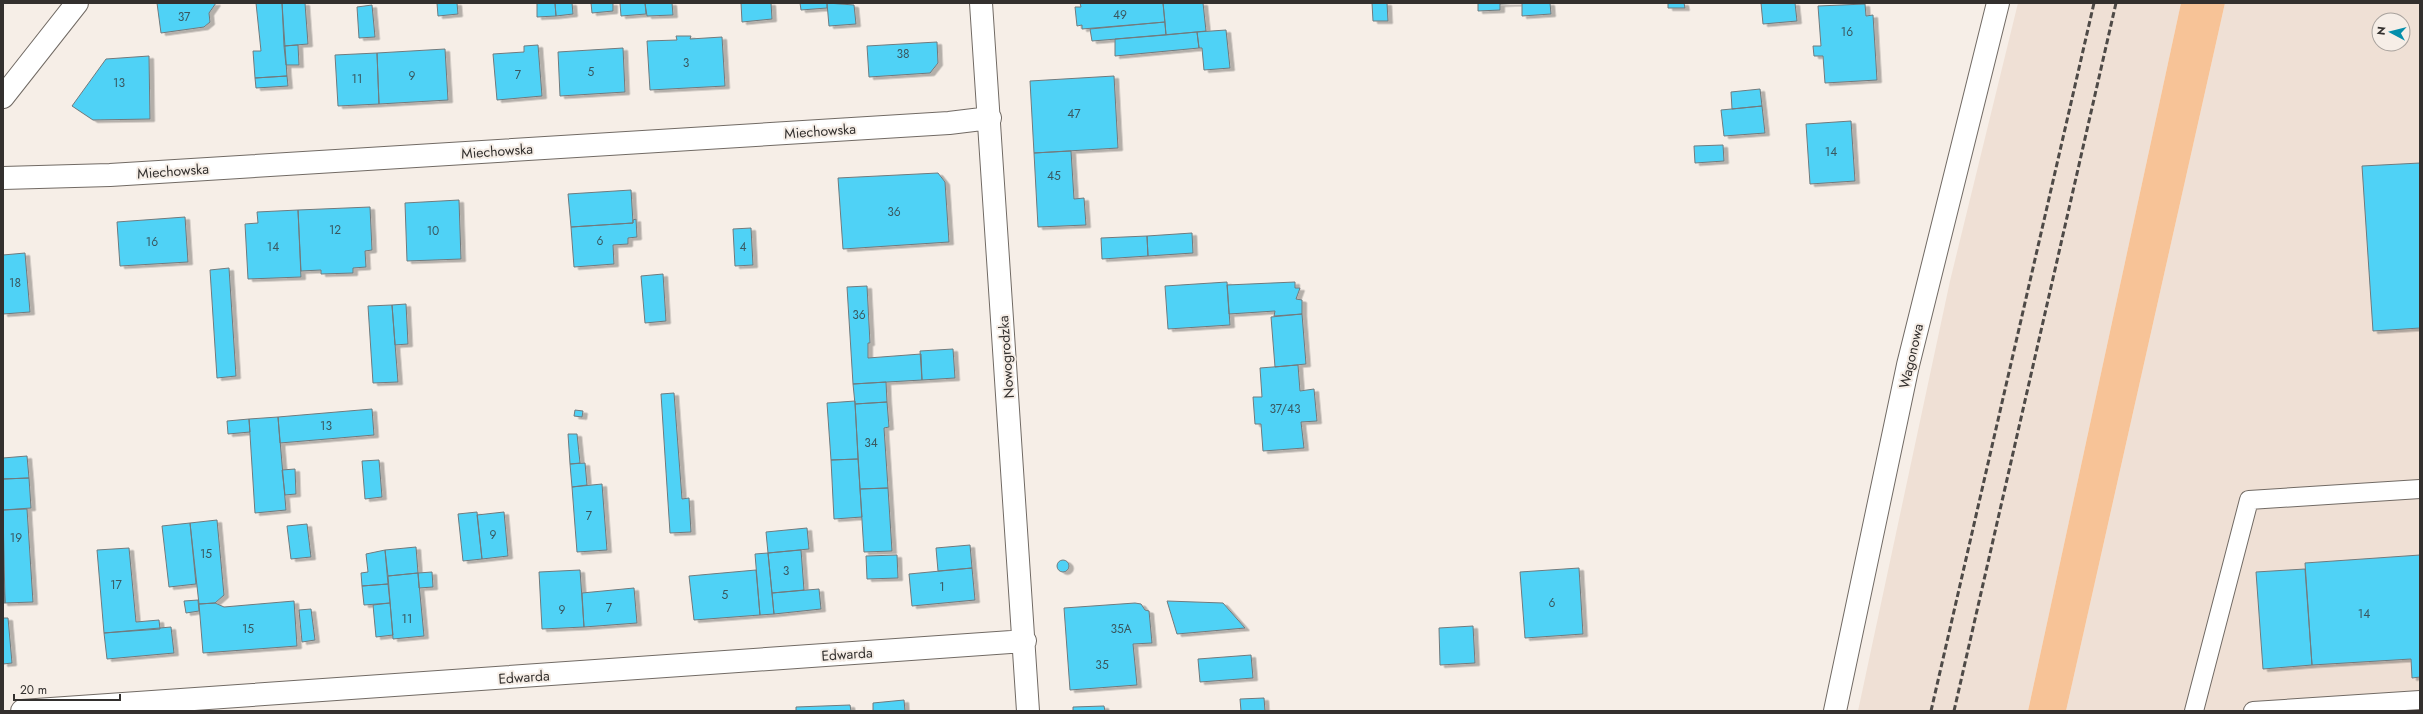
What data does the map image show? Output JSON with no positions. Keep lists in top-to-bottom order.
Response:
{
  "streets": {
    "street": [
      "Miechowska",
      "Wagonowa",
      "Nowogrodzka",
      "Edwarda"
    ]
  },
  "crossings": [
    ["Miechowska", "Nowogrodzka"],
    ["Nowogrodzka", "Edwarda"]
  ],
  "house_numbers": [
    "49",
    "37",
    "16",
    "38",
    "3",
    "5",
    "7",
    "9",
    "11",
    "13",
    "47",
    "14",
    "45",
    "36",
    "12",
    "10",
    "6",
    "16",
    "14",
    "4",
    "18",
    "36",
    "37/43",
    "13",
    "34",
    "7",
    "9",
    "19",
    "15",
    "3",
    "17",
    "1",
    "5",
    "6",
    "7",
    "9",
    "14",
    "11",
    "15",
    "35A",
    "35"
  ],
  "scale_bar": "20 m",
  "north": "left"
}
